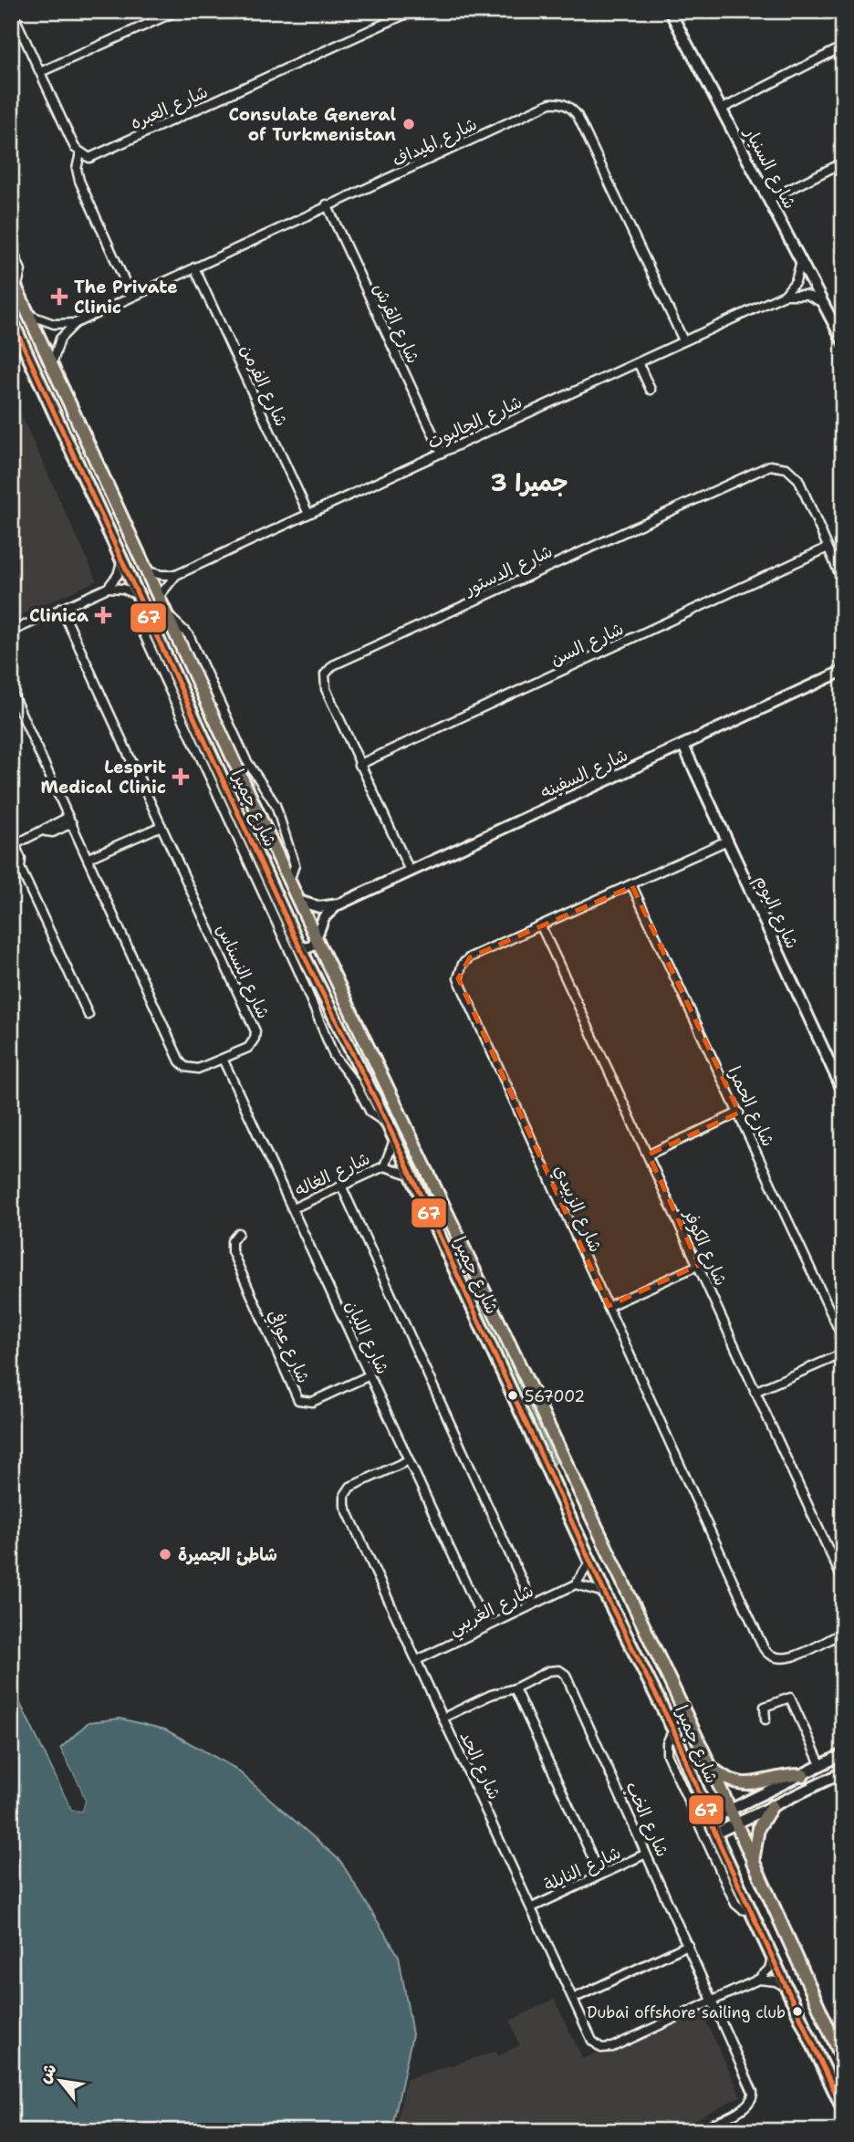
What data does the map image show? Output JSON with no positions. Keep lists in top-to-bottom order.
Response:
{
  "streets": {
    "main road": ["شارع جميرا"],
    "street": [
      "شارع العبره",
      "شارع الميداف",
      "شارع السنيار",
      "شارع القرش",
      "شارع الفرمن",
      "شارع الجالبوت",
      "شارع الدستور",
      "شارع السن",
      "شارع السفينه",
      "شارع البوم",
      "شارع النسناس",
      "شارع الحمرا",
      "شارع الغاله",
      "شارع الزبيدي",
      "شارع الكوفر",
      "شارع الليان",
      "شارع عوافي",
      "شارع الغريبي",
      "شارع الحد",
      "شارع الخب",
      "شارع النايلة"
    ]
  },
  "crossings": [
    ["شارع الميداف", "شارع القرش"],
    ["شارع الميداف", "شارع الفرمن"],
    ["شارع الميداف", "شارع الجالبوت"],
    ["شارع الميداف", "شارع جميرا"],
    ["شارع القرش", "شارع الجالبوت"],
    ["شارع الفرمن", "شارع الجالبوت"],
    ["شارع الجالبوت", "شارع جميرا"],
    ["شارع الدستور", "شارع السن"],
    ["شارع الدستور", "شارع السفينه"],
    ["شارع السفينه", "شارع جميرا"],
    ["شارع السفينه", "شارع البوم"],
    ["شارع جميرا", "شارع الغاله"],
    ["شارع البوم", "شارع الزبيدي"],
    ["شارع النسناس", "شارع الليان"],
    ["شارع الحمرا", "شارع الزبيدي"],
    ["شارع الغاله", "شارع الليان"],
    ["شارع الزبيدي", "شارع الكوفر"],
    ["شارع الليان", "شارع عوافي"],
    ["شارع الليان", "شارع الغريبي"],
    ["شارع الليان", "شارع الحد"],
    ["شارع الغريبي", "شارع الحد"],
    ["شارع الحد", "شارع الخب"],
    ["شارع الحد", "شارع النايلة"],
    ["شارع الخب", "شارع النايلة"]
  ],
  "districts": ["جميرا 3"],
  "places": {
    "other": [
      "Consulate General of Turkmenistan",
      "567002",
      "شاطئ الجميرة",
      "Dubai offshore sailing club"
    ],
    "health": ["The Private Clinic", "Clinica", "Lesprit Medical Clinic"]
  },
  "lines": ["transit line 67"],
  "north": "top left"
}
